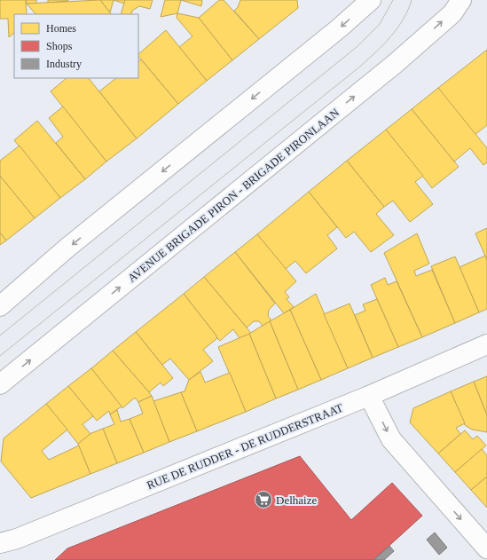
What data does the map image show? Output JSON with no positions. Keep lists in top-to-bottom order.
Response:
{
  "streets": {
    "street": ["AVENUE BRIGADE PIRON - BRIGADE PIRONLAAN", "RUE DE RUDDER - DE RUDDERSTRAAT"]
  },
  "places": {
    "supermarket": ["Delhaize"]
  },
  "legend": ["Homes", "Shops", "Industry"]
}
